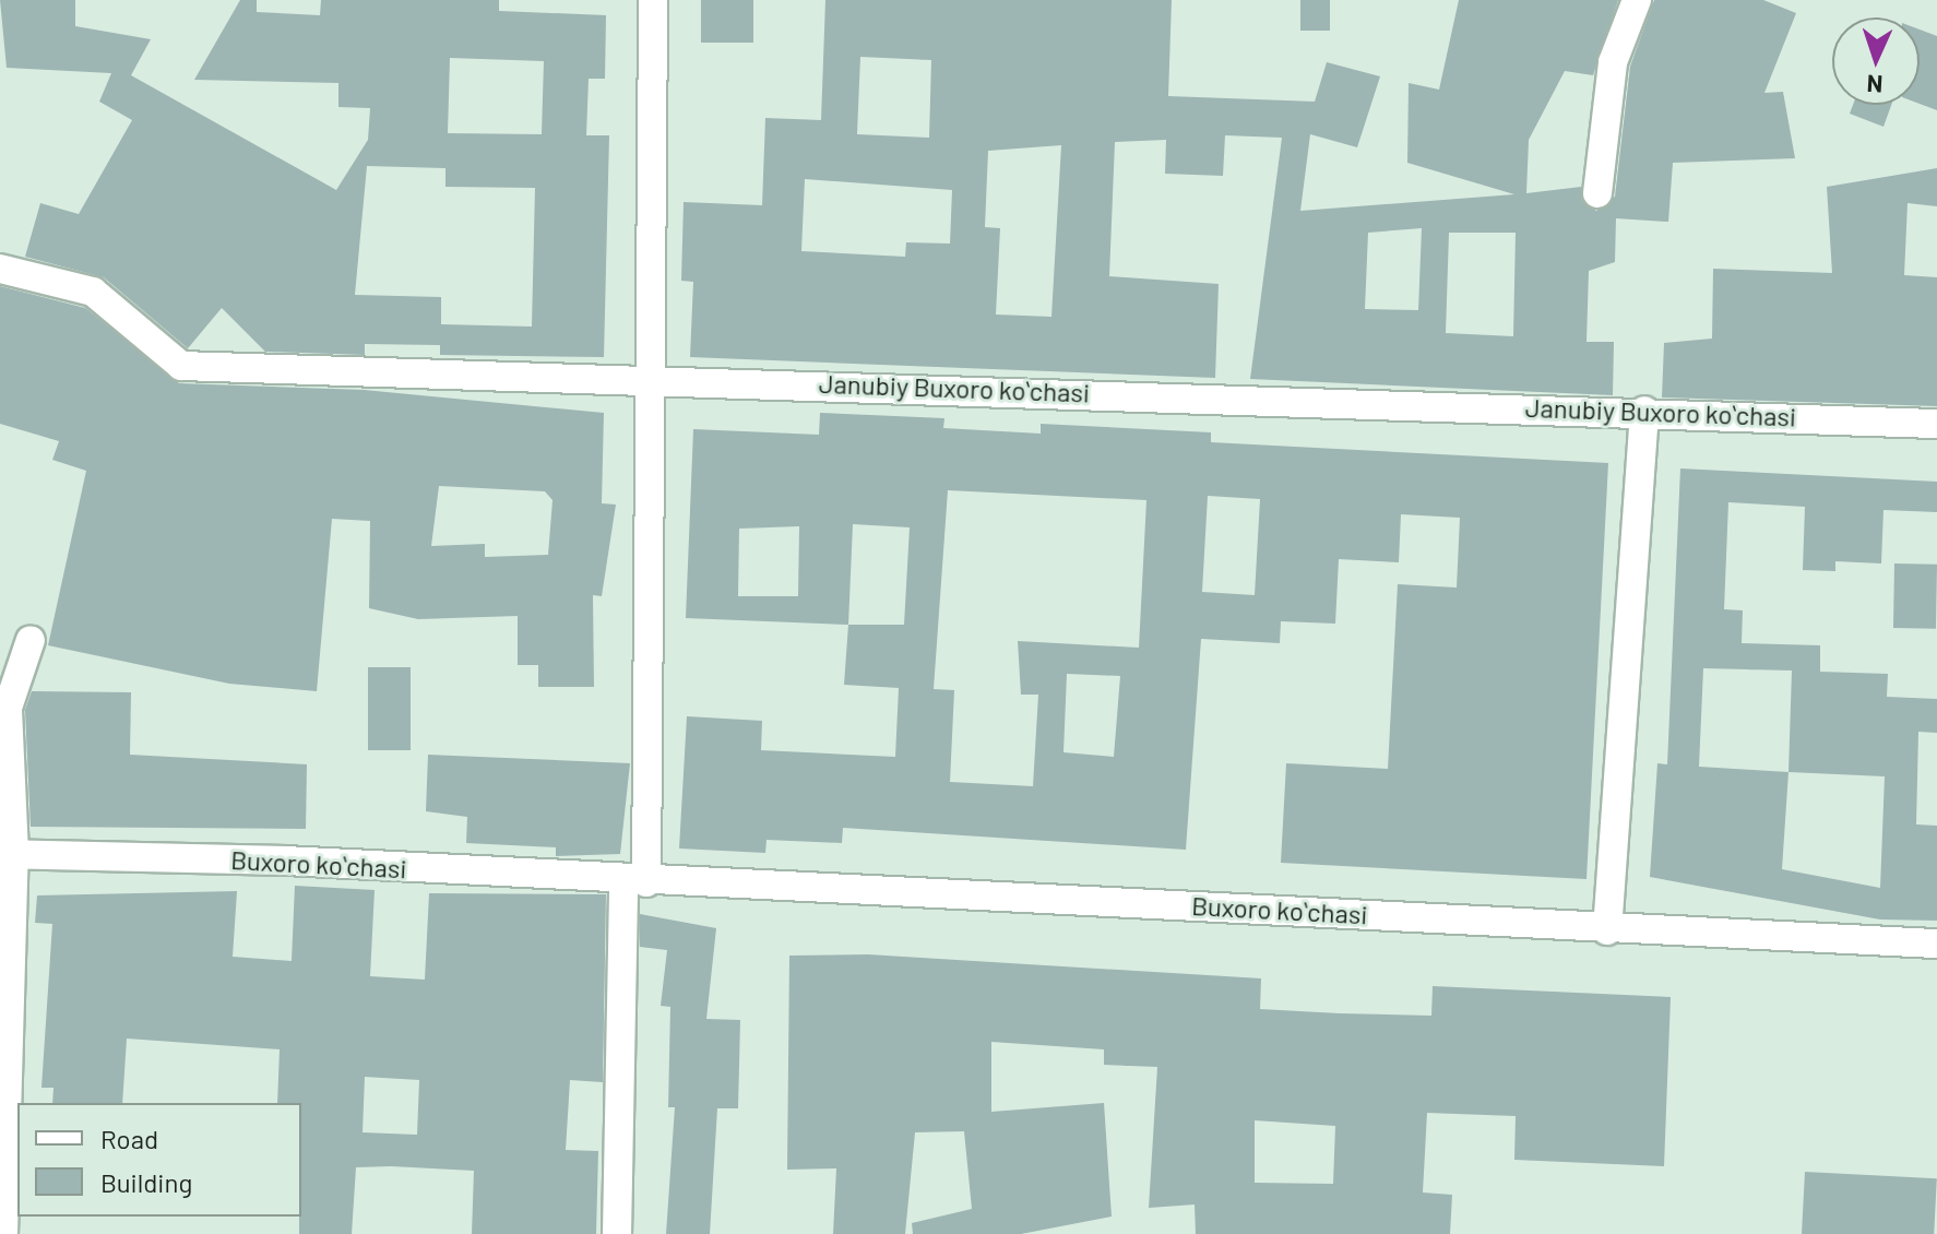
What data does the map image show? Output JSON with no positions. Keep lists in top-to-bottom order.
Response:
{
  "streets": {
    "street": ["Janubiy Buxoro koʻchasi", "Buxoro koʻchasi"]
  },
  "legend": ["Road", "Building"],
  "north": "bottom"
}
